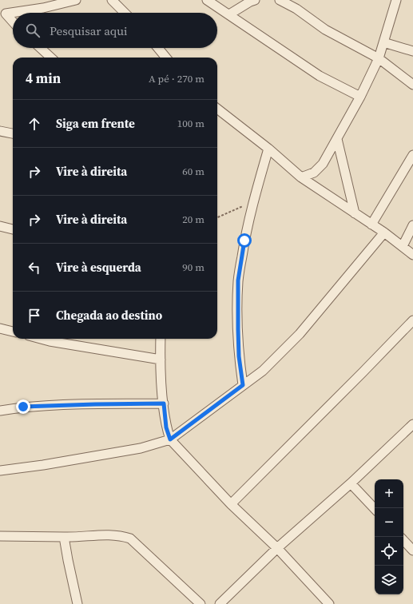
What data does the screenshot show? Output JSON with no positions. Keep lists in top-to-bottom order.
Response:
{
  "page": {
    "search": "Pesquisar aqui",
    "heading": ["4 min", "A pé · 270 m"],
    "list": [
      ["Siga em frente", "100 m"],
      ["Vire à direita", "60 m"],
      ["Vire à direita", "20 m"],
      ["Vire à esquerda", "90 m"],
      "Chegada ao destino"
    ],
    "map_buttons": ["+", "−"]
  }
}
